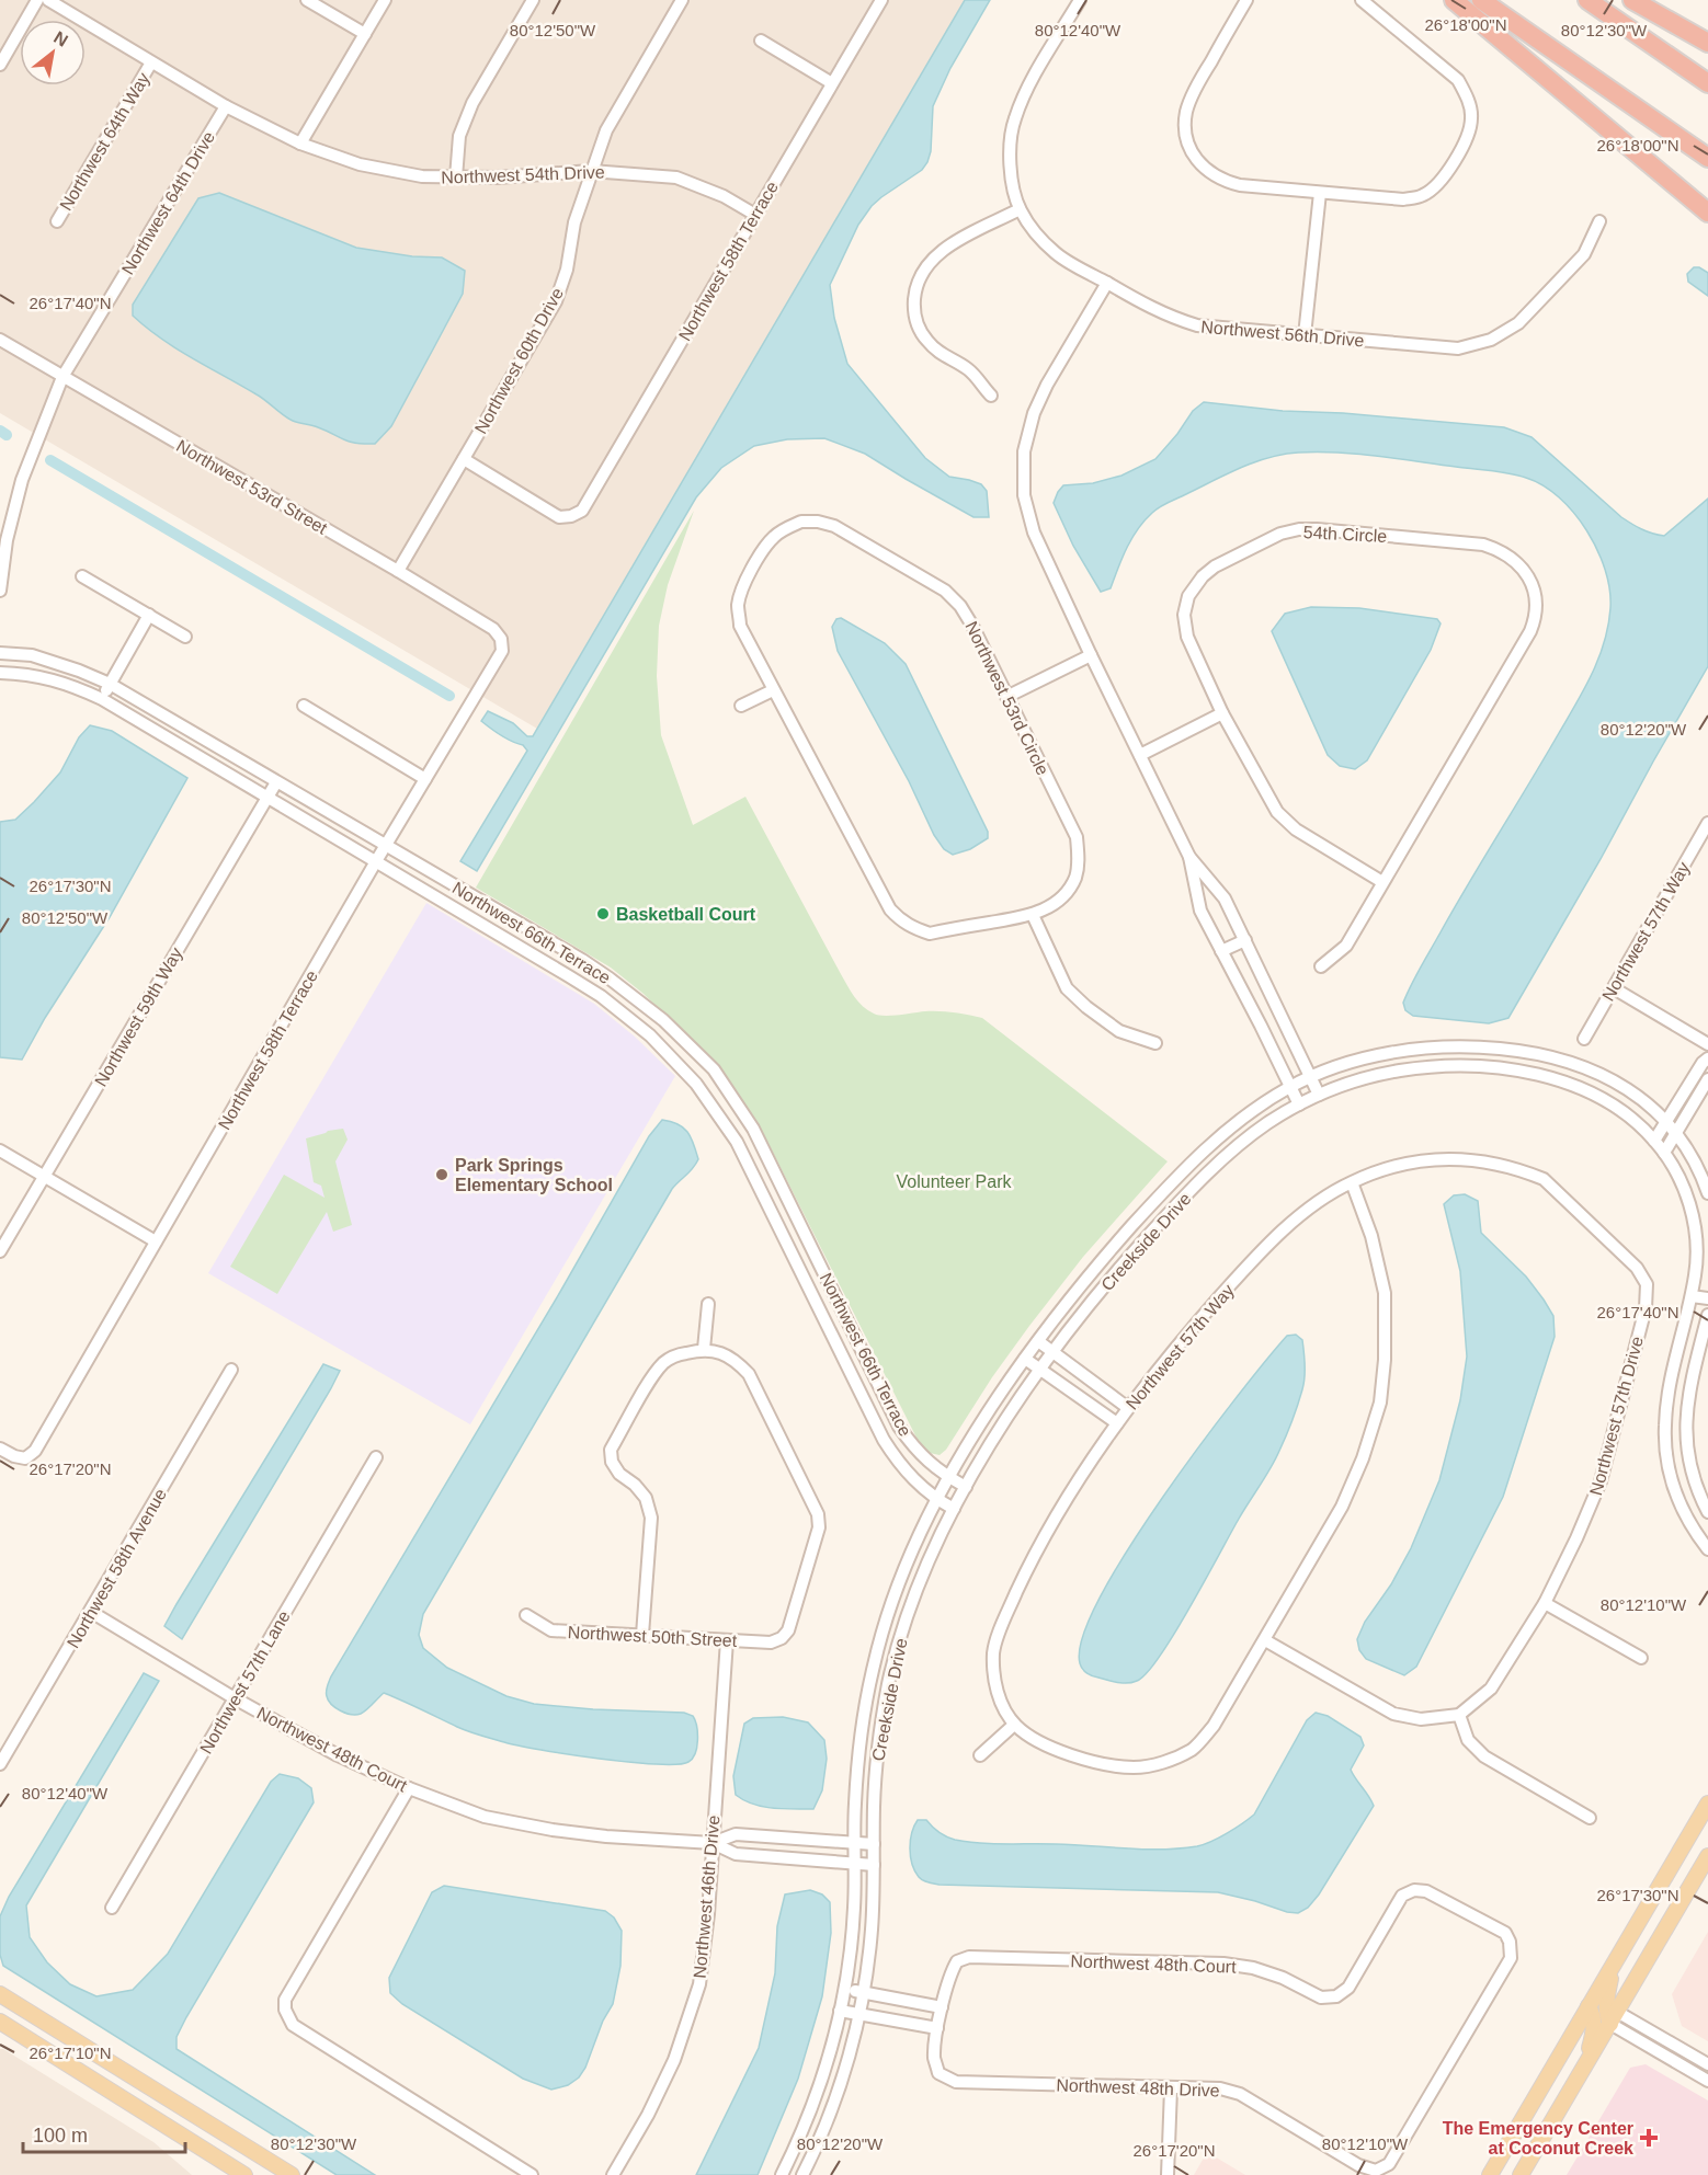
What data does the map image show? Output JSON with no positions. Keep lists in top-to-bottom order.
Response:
{
  "streets": {
    "street": [
      "Northwest 64th Way",
      "Northwest 54th Drive",
      "Northwest 64th Drive",
      "Northwest 58th Terrace",
      "Northwest 56th Drive",
      "Northwest 60th Drive",
      "Northwest 53rd Street",
      "54th Circle",
      "Northwest 53rd Circle",
      "Northwest 57th Way",
      "Northwest 66th Terrace",
      "Northwest 59th Way",
      "Creekside Drive",
      "Northwest 57th Drive",
      "Northwest 58th Avenue",
      "Northwest 50th Street",
      "Northwest 57th Lane",
      "Northwest 48th Court",
      "Northwest 46th Drive",
      "Northwest 48th Drive"
    ]
  },
  "crossings": [
    ["Northwest 64th Way", "Northwest 54th Drive"],
    ["Northwest 54th Drive", "Northwest 64th Drive"],
    ["Northwest 54th Drive", "Northwest 58th Terrace"],
    ["Northwest 54th Drive", "Northwest 60th Drive"],
    ["Northwest 64th Drive", "Northwest 53rd Street"],
    ["Northwest 58th Terrace", "Northwest 60th Drive"],
    ["Northwest 58th Terrace", "Northwest 53rd Street"],
    ["Northwest 58th Terrace", "Northwest 66th Terrace"],
    ["Northwest 60th Drive", "Northwest 53rd Street"],
    ["Northwest 57th Way", "Northwest 57th Drive"],
    ["Northwest 66th Terrace", "Northwest 59th Way"],
    ["Northwest 66th Terrace", "Creekside Drive"],
    ["Creekside Drive", "Northwest 48th Court"],
    ["Northwest 58th Avenue", "Northwest 48th Court"],
    ["Northwest 50th Street", "Northwest 46th Drive"],
    ["Northwest 57th Lane", "Northwest 48th Court"],
    ["Northwest 48th Court", "Northwest 46th Drive"],
    ["Northwest 48th Court", "Northwest 48th Drive"]
  ],
  "parks": ["Volunteer Park"],
  "places": {
    "other": ["Basketball Court", "Park Springs Elementary School"],
    "health": ["The Emergency Center at Coconut Creek"]
  },
  "scale_bar": "100 m",
  "north": "top right",
  "coordinates": [
    "26°18'00\"N",
    "80°12'40\"W",
    "80°12'50\"W",
    "80°12'30\"W",
    "26°17'40\"N",
    "80°12'20\"W",
    "26°17'30\"N",
    "26°17'20\"N",
    "80°12'10\"W",
    "26°17'10\"N"
  ]
}
